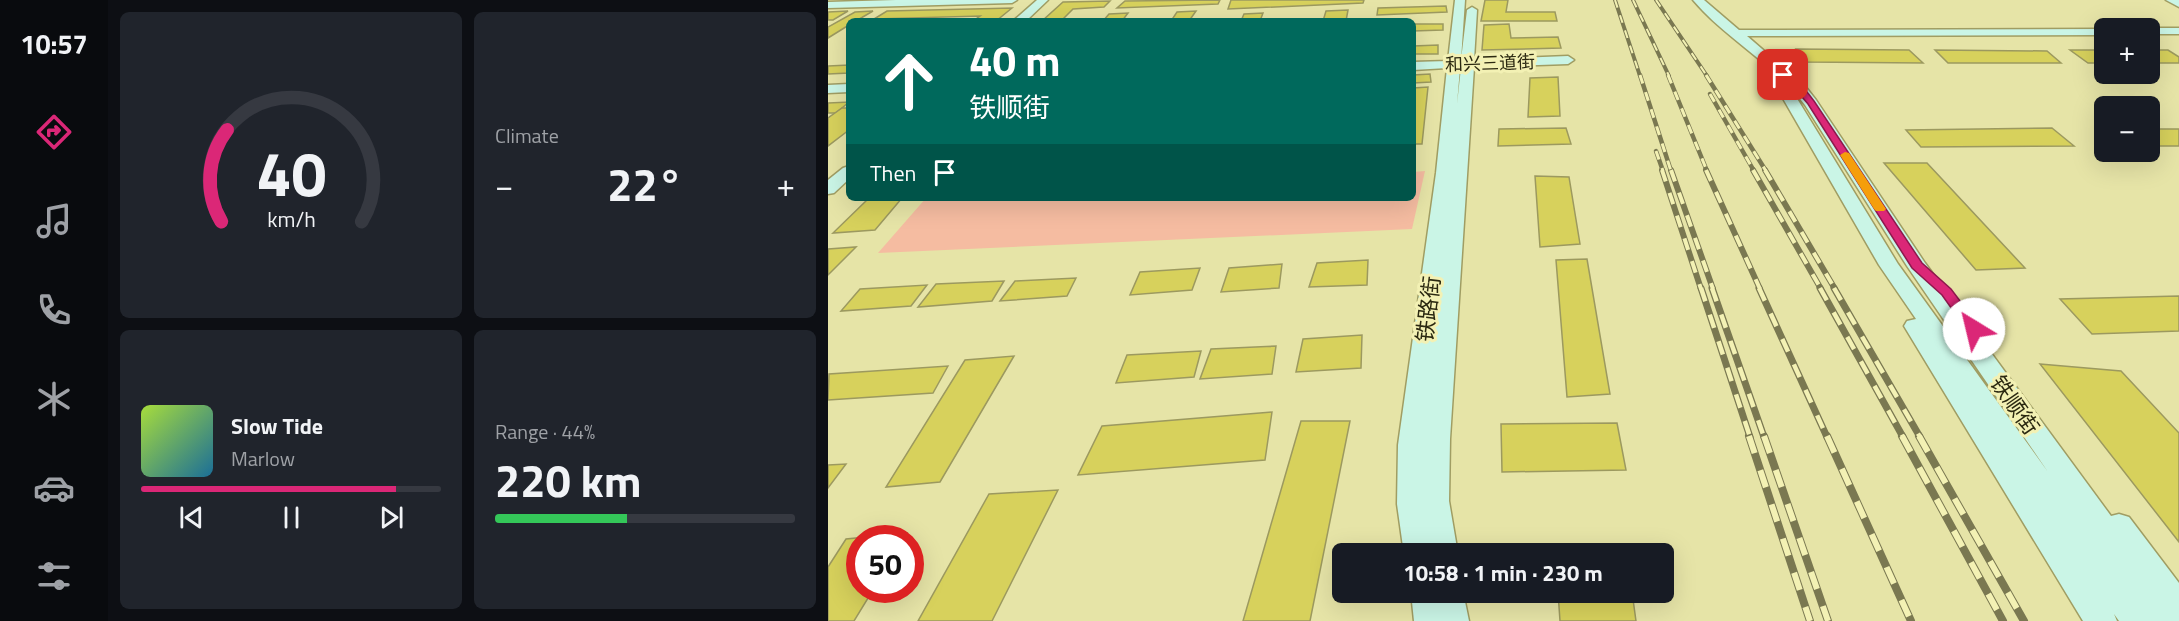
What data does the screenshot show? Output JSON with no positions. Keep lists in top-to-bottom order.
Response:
{
  "streets": {
    "main road": ["和兴三道街", "铁路街", "铁顺街"]
  },
  "crossings": [
    ["和兴三道街", "铁路街"]
  ],
  "page": {
    "tabs": "10:57",
    "tile": [
      "Climate",
      ["Range · 44%", "220 km"]
    ],
    "map_buttons": ["+", "−"],
    "turn": ["40 m", "铁顺街"],
    "then": "Then",
    "heat": ["−", "22°", "+"],
    "song": ["Slow Tide", "Marlow"],
    "limit": "50",
    "trip": "10:58 · 1 min · 230 m",
    "gauge": ["40", "km/h"]
  }
}
